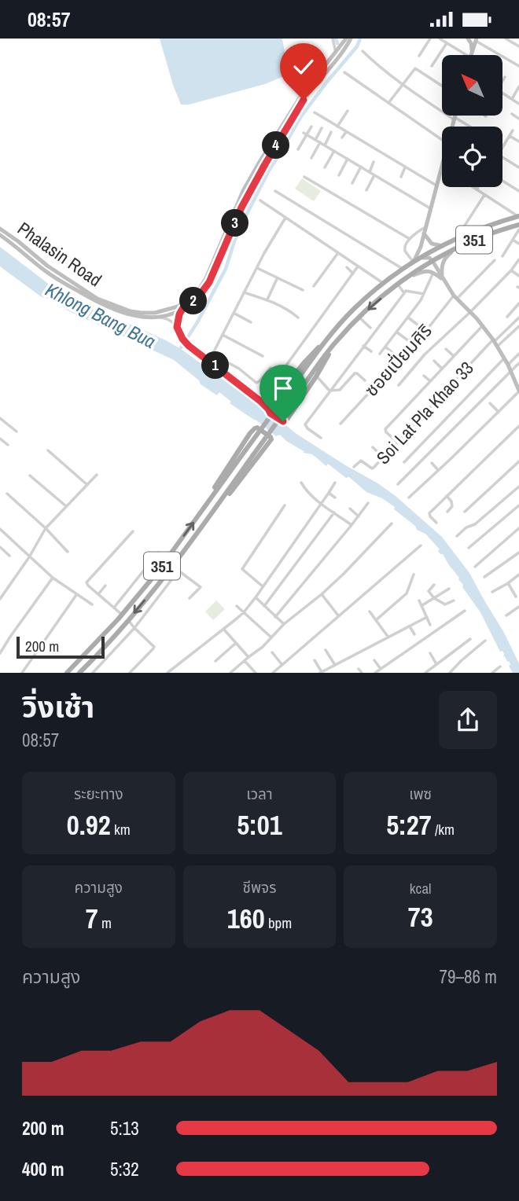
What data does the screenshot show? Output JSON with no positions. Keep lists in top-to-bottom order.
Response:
{
  "streets": {
    "main road": ["351", "Phalasin Road"],
    "street": ["ซอยเปี่ยมศิริ", "Soi Lat Pla Khao 33"]
  },
  "water": ["Khlong Bang Bua"],
  "scale_bar": "200 m",
  "north": "top left",
  "page": {
    "status": "08:57",
    "pins": [
      "4",
      "3",
      "2",
      "1"
    ],
    "scale": "200 m",
    "heading": ["วิ่งเช้า", "08:57"],
    "stats": [
      ["ระยะทาง", "0.92 km"],
      ["เวลา", "5:01"],
      ["เพซ", "5:27 /km"],
      ["ความสูง", "7 m"],
      ["ชีพจร", "160 bpm"],
      ["kcal", "73"]
    ],
    "chart": ["ความสูง", "79–86 m"],
    "list": [
      {
        "name": "200 m",
        "note": "5:13"
      },
      {
        "name": "400 m",
        "note": "5:32"
      }
    ]
  }
}
